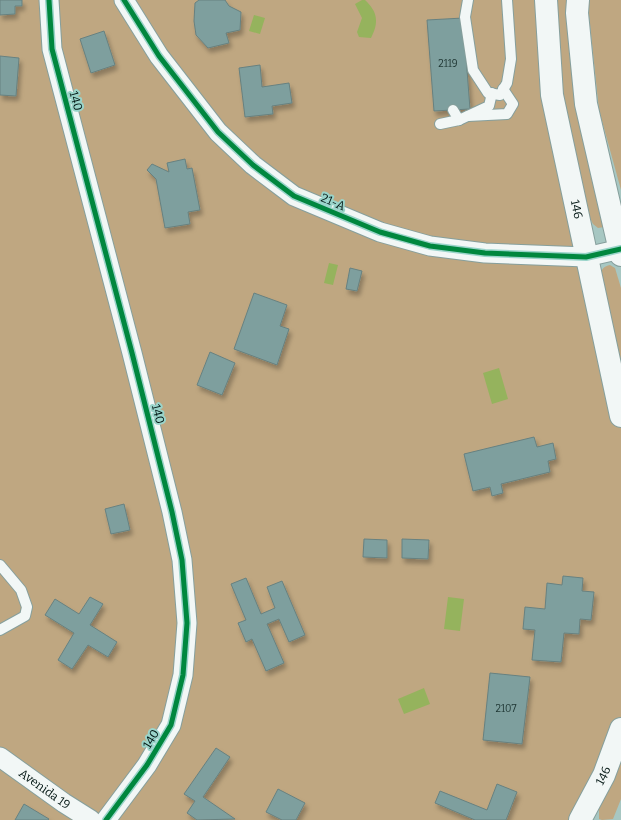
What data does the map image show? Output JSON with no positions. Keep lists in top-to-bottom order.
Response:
{
  "streets": {
    "main road": ["146"],
    "street": ["140", "21-A", "Avenida 19"]
  },
  "crossings": [
    ["21-A", "146"]
  ],
  "house_numbers": ["2119", "2107"]
}
